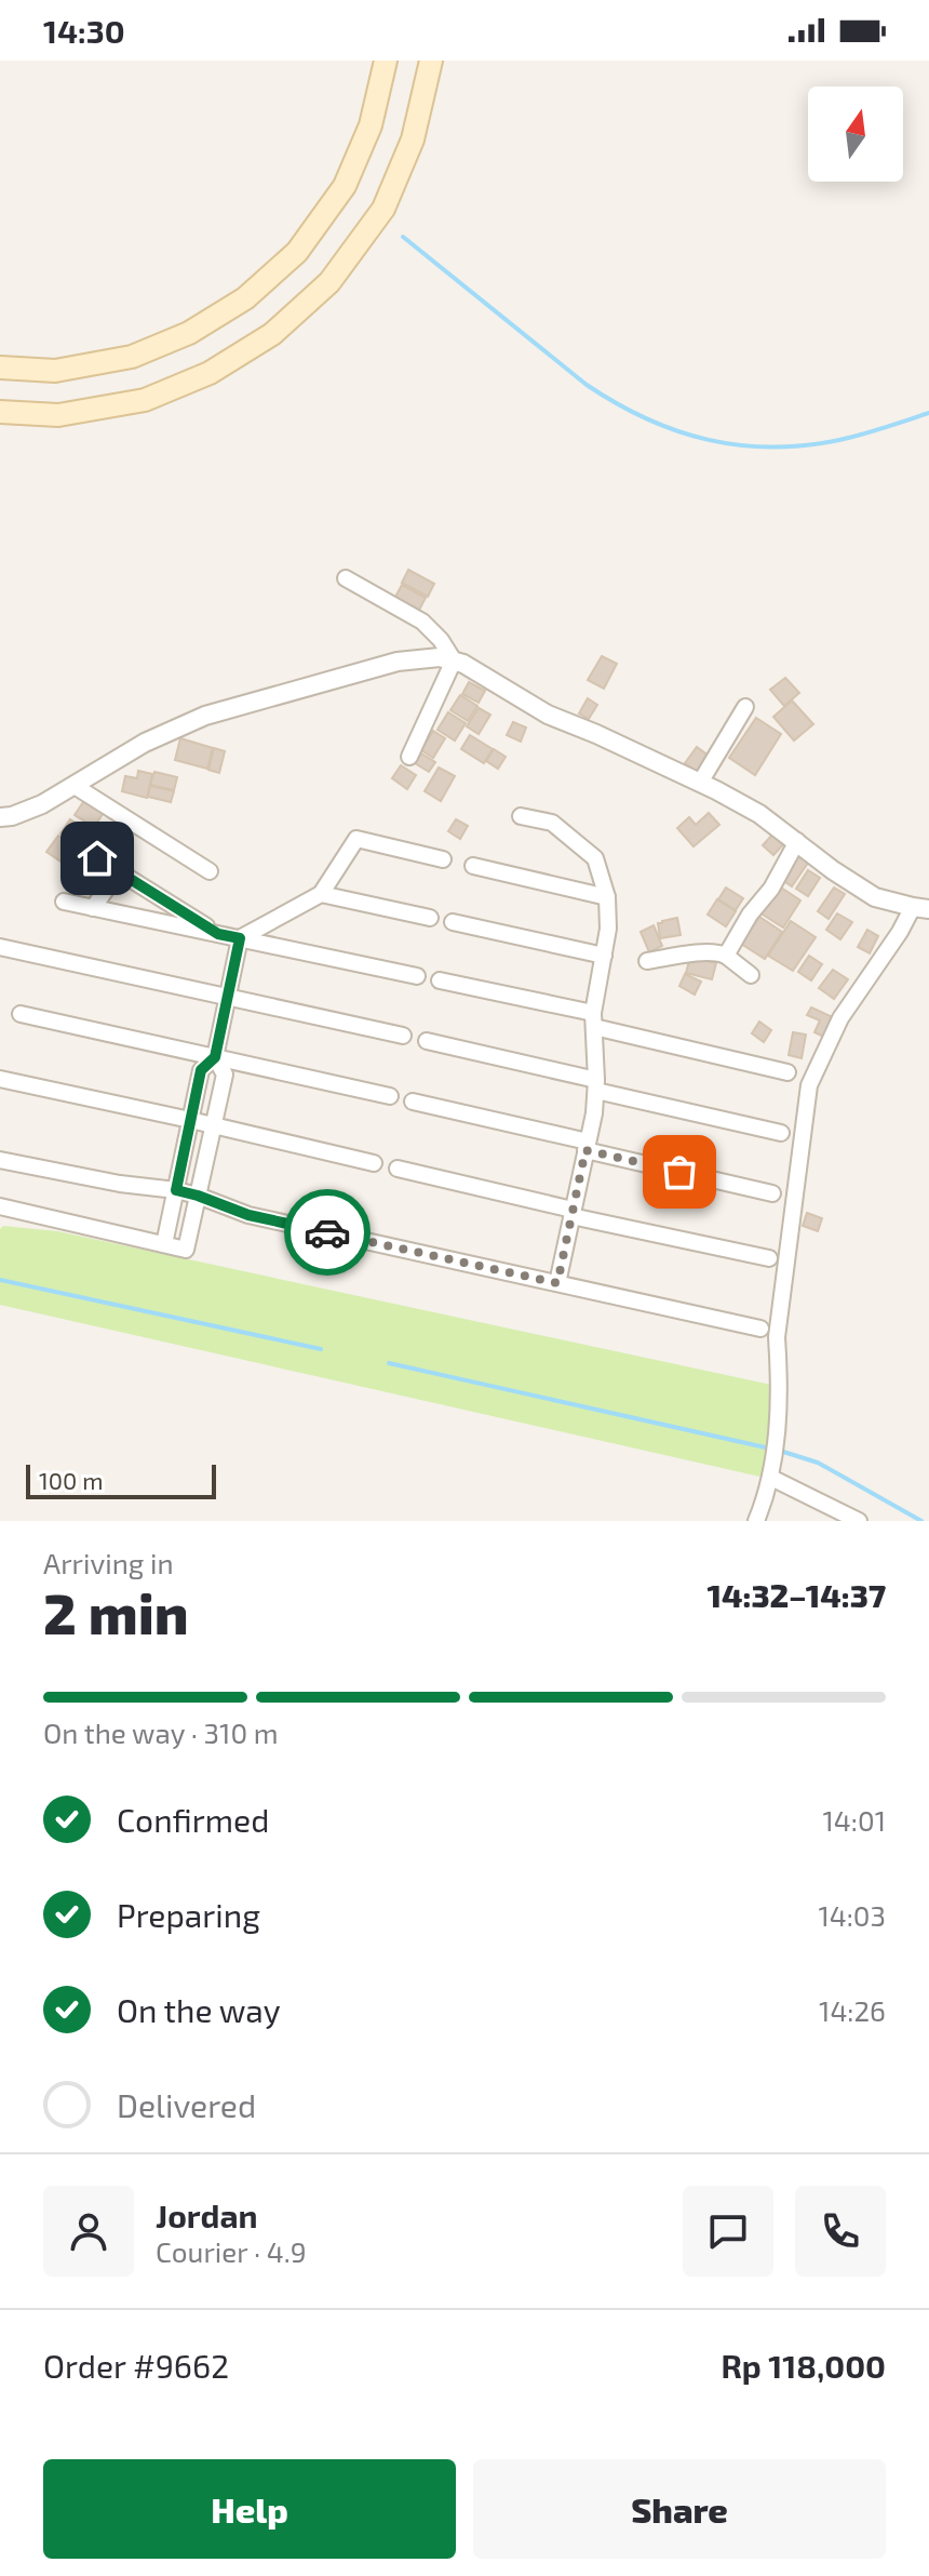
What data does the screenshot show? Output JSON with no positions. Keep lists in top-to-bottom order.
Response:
{
  "scale_bar": "100 m",
  "north": "top",
  "page": {
    "status": "14:30",
    "scale": "100 m",
    "heading": ["2 min", "Arriving in", "14:32–14:37"],
    "panel": [
      "Jordan",
      "Courier · 4.9",
      "Order #9662",
      "Rp 118,000"
    ],
    "bar": "On the way · 310 m",
    "list": [
      ["Confirmed", "14:01"],
      ["Preparing", "14:03"],
      ["On the way", "14:26"],
      "Delivered"
    ],
    "buttons": ["Help", "Share"]
  }
}
